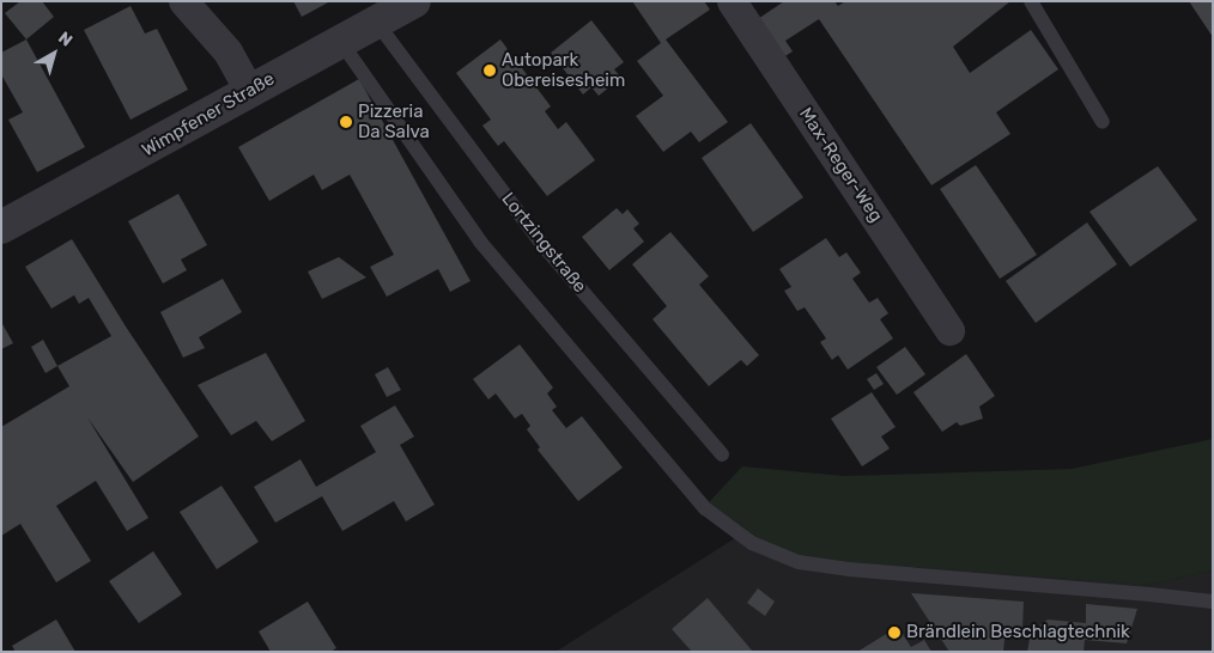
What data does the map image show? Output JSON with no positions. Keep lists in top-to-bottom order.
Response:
{
  "streets": {
    "street": ["Wimpfener Straße", "Max-Reger-Weg"],
    "lane": ["Lortzingstraße"]
  },
  "crossings": [
    ["Wimpfener Straße", "Lortzingstraße"]
  ],
  "places": ["Autopark Obereisesheim", "Pizzeria Da Salva", "Brändlein Beschlagtechnik"],
  "north": "top right"
}
